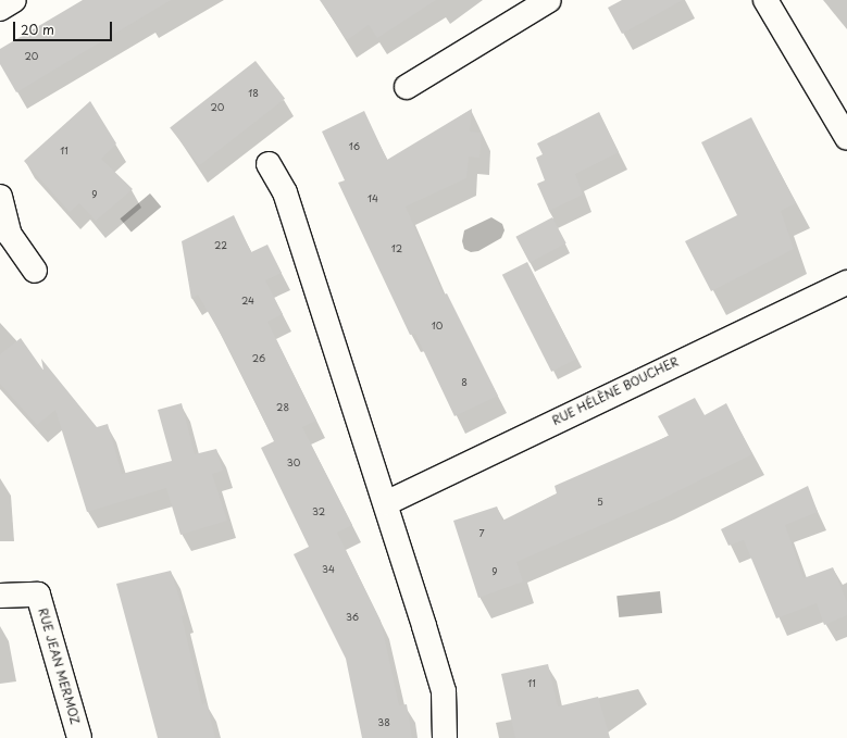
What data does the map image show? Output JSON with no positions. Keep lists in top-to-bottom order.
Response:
{
  "streets": {
    "street": ["RUE HÉLÈNE BOUCHER", "RUE JEAN MERMOZ"]
  },
  "house_numbers": [
    "20",
    "18",
    "20",
    "16",
    "11",
    "9",
    "14",
    "22",
    "12",
    "24",
    "10",
    "26",
    "8",
    "28",
    "30",
    "5",
    "32",
    "7",
    "34",
    "9",
    "36",
    "11",
    "38"
  ],
  "scale_bar": "20 m"
}
